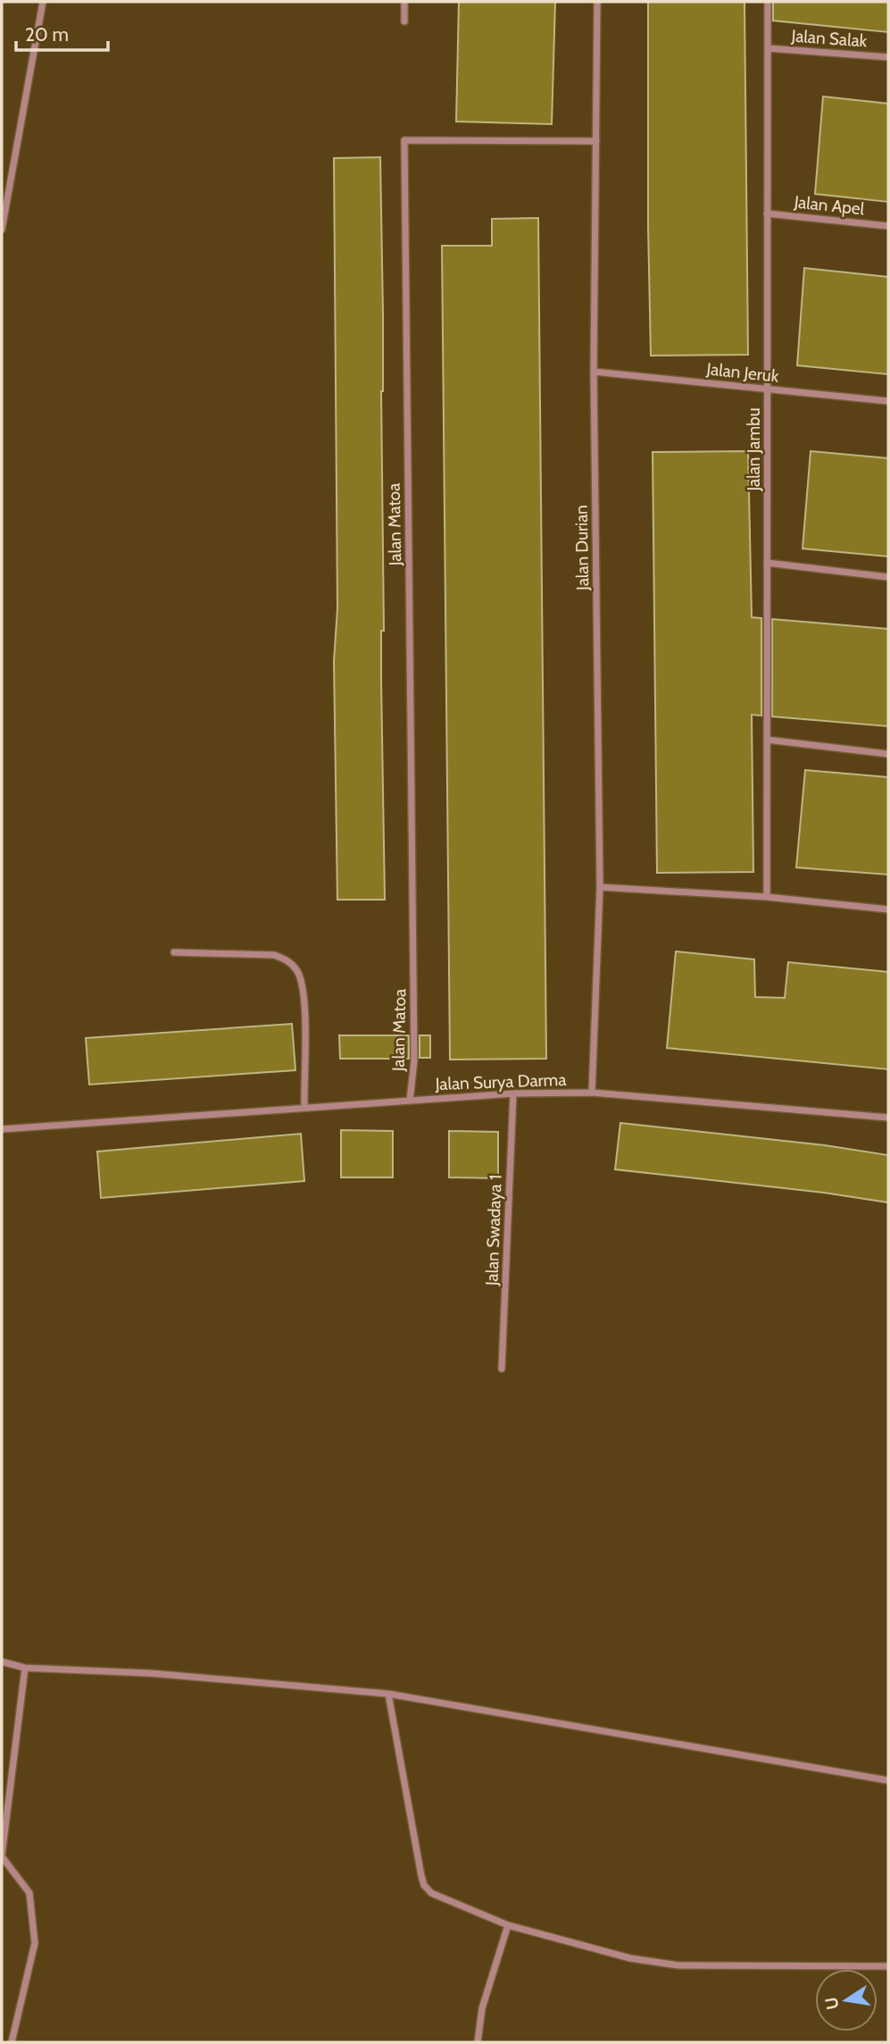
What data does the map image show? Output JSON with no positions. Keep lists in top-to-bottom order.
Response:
{
  "streets": {
    "street": [
      "Jalan Salak",
      "Jalan Apel",
      "Jalan Jeruk",
      "Jalan Jambu",
      "Jalan Matoa",
      "Jalan Durian",
      "Jalan Surya Darma",
      "Jalan Swadaya 1"
    ]
  },
  "crossings": [
    ["Jalan Salak", "Jalan Jambu"],
    ["Jalan Apel", "Jalan Jambu"],
    ["Jalan Jeruk", "Jalan Jambu"],
    ["Jalan Jeruk", "Jalan Durian"],
    ["Jalan Matoa", "Jalan Durian"],
    ["Jalan Matoa", "Jalan Surya Darma"],
    ["Jalan Durian", "Jalan Surya Darma"],
    ["Jalan Surya Darma", "Jalan Swadaya 1"]
  ],
  "scale_bar": "20 m",
  "north": "left"
}
